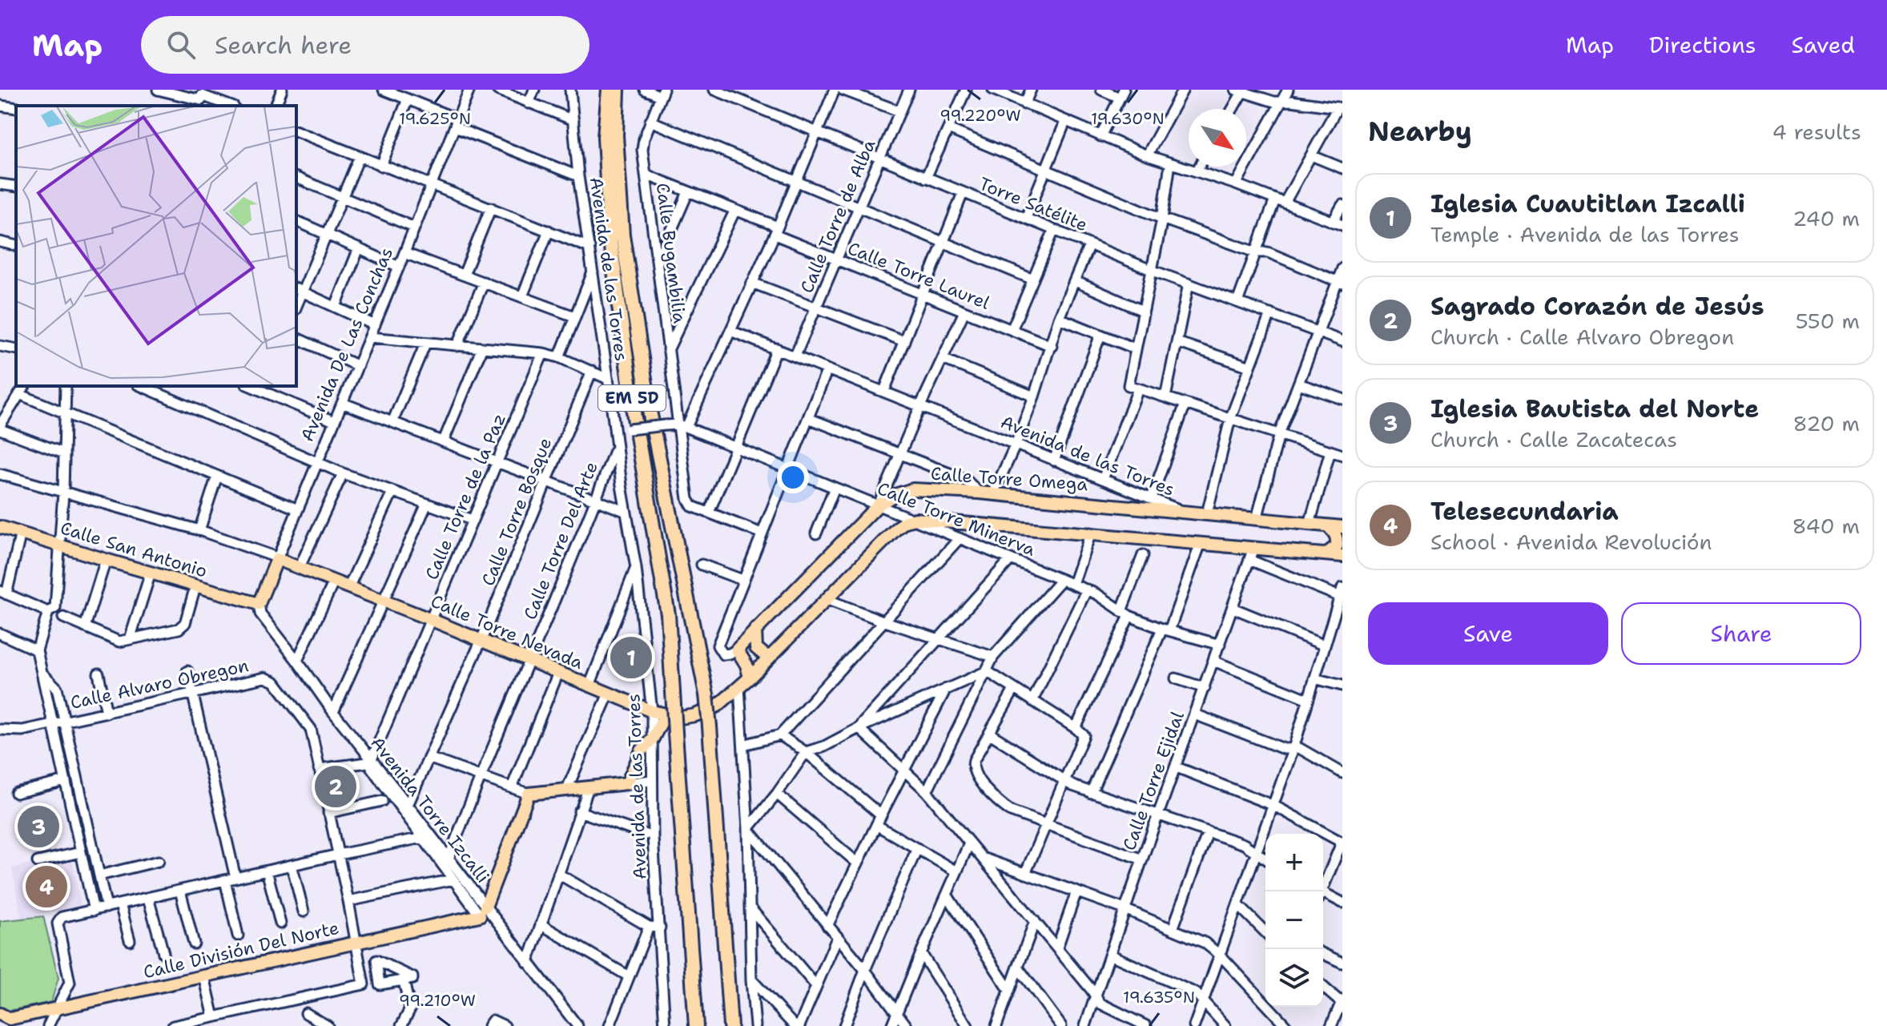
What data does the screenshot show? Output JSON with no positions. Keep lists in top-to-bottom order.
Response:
{
  "streets": {
    "highway": ["EM 5D"],
    "main road": [
      "Avenida De Las Conchas",
      "Calle Torre Omega",
      "Calle San Antonio",
      "Calle Torre Nevada",
      "Calle División Del Norte"
    ],
    "street": [
      "Torre Satélite",
      "Calle Torre de Alba",
      "Calle Bugambilia",
      "Avenida de las Torres",
      "Calle Torre Laurel",
      "Calle Torre de la Paz",
      "Calle Torre Bosque",
      "Calle Torre Minerva",
      "Calle Torre Del Arte",
      "Calle Alvaro Obregon",
      "Calle Torre Ejidal",
      "Avenida Torre Izcalli"
    ]
  },
  "crossings": [
    ["Torre Satélite", "Calle Torre de Alba"],
    ["Calle Torre de Alba", "Avenida de las Torres"],
    ["Calle Torre de Alba", "Calle Torre Laurel"],
    ["Calle Bugambilia", "Calle Torre Laurel"],
    ["Calle Bugambilia", "Calle Torre Minerva"],
    ["Avenida de las Torres", "Calle Torre Omega"],
    ["Avenida de las Torres", "Calle Torre Del Arte"],
    ["Avenida de las Torres", "Calle Torre Nevada"],
    ["Avenida De Las Conchas", "Calle San Antonio"],
    ["Avenida De Las Conchas", "Calle Torre Nevada"],
    ["Avenida De Las Conchas", "Avenida Torre Izcalli"],
    ["Calle Torre Omega", "Calle Torre Minerva"],
    ["Calle Torre de la Paz", "Calle Torre Nevada"],
    ["Calle Torre de la Paz", "Avenida Torre Izcalli"],
    ["Calle Torre Bosque", "Calle Torre Nevada"],
    ["Calle Torre Bosque", "Avenida Torre Izcalli"],
    ["Calle Torre Minerva", "Calle Torre Ejidal"],
    ["Calle Torre Del Arte", "Calle Torre Nevada"],
    ["Calle Torre Del Arte", "Avenida Torre Izcalli"],
    ["Calle San Antonio", "Avenida Torre Izcalli"],
    ["Calle Alvaro Obregon", "Calle División Del Norte"],
    ["Avenida Torre Izcalli", "Calle División Del Norte"]
  ],
  "north": "bottom right",
  "page": {
    "header": "Map",
    "search": "Search here",
    "nav": ["Map", "Directions", "Saved"],
    "heading": ["Nearby", "4 results"],
    "list": [
      {
        "mark": "1",
        "name": "Iglesia Cuautitlan Izcalli",
        "note": "Temple · Avenida de las Torres",
        "value": "240 m"
      },
      {
        "mark": "2",
        "name": "Sagrado Corazón de Jesús",
        "note": "Church · Calle Alvaro Obregon",
        "value": "550 m"
      },
      {
        "mark": "3",
        "name": "Iglesia Bautista del Norte",
        "note": "Church · Calle Zacatecas",
        "value": "820 m"
      },
      {
        "mark": "4",
        "name": "Telesecundaria",
        "note": "School · Avenida Revolución",
        "value": "840 m"
      }
    ],
    "buttons": ["Save", "Share"],
    "pins": [
      "1",
      "2",
      "3",
      "4"
    ],
    "map_buttons": ["+", "−"]
  },
  "coordinates": [
    "99.220°W",
    "19.625°N",
    "19.630°N",
    "19.635°N",
    "99.210°W"
  ]
}
